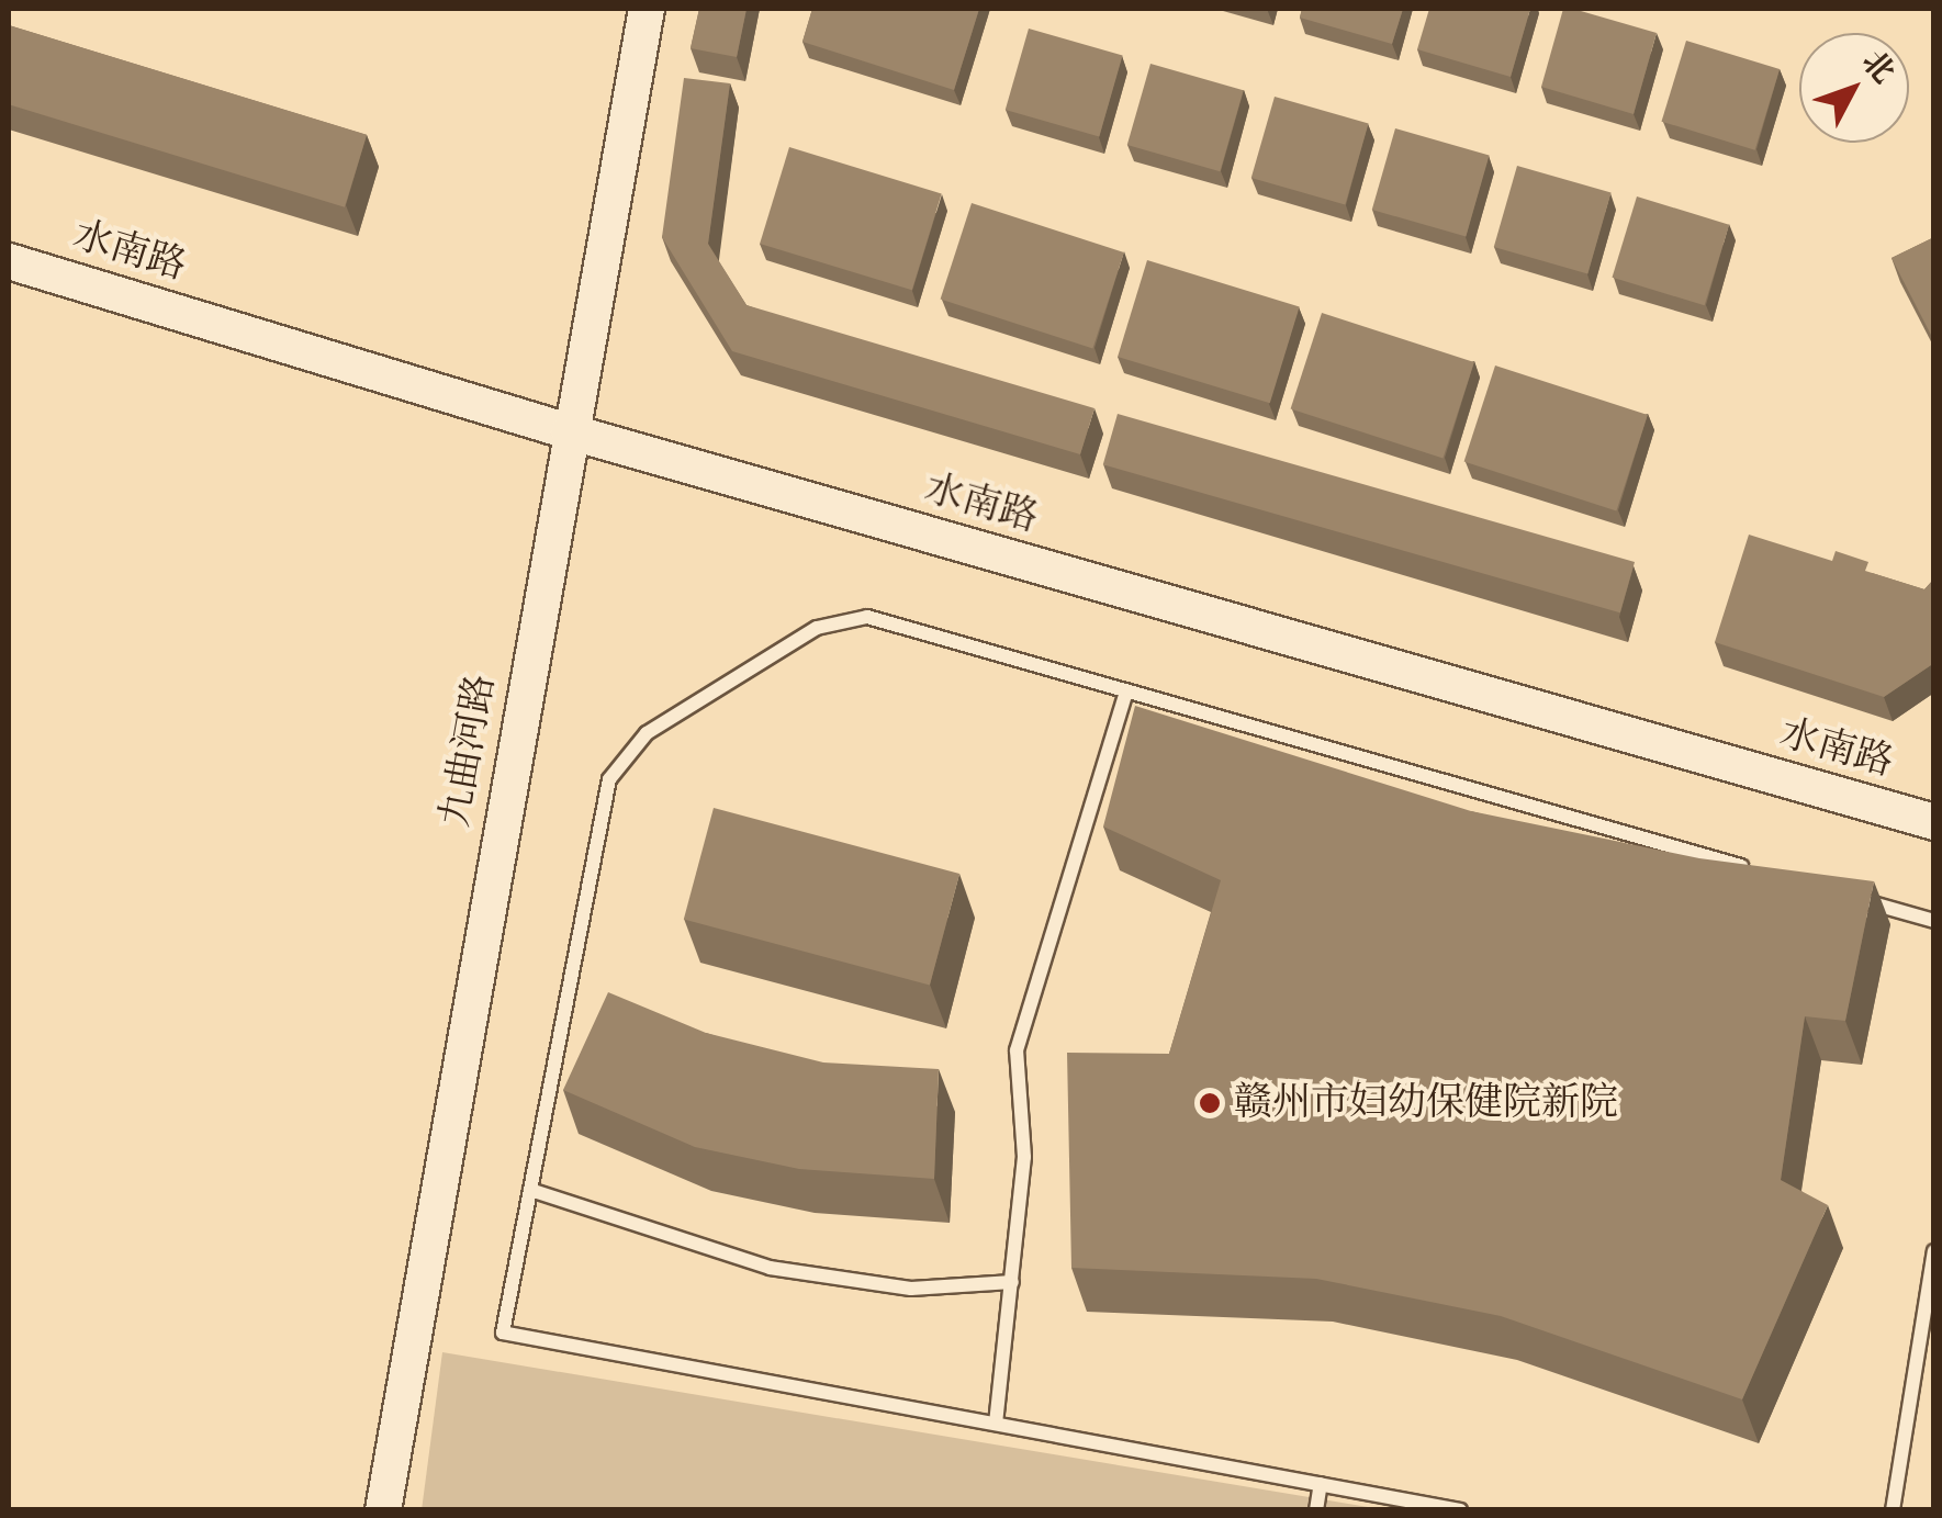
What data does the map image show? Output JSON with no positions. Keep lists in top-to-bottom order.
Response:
{
  "streets": {
    "street": ["水南路", "九曲河路"]
  },
  "crossings": [
    ["水南路", "九曲河路"]
  ],
  "places": ["赣州市妇幼保健院新院"],
  "north": "top right"
}
